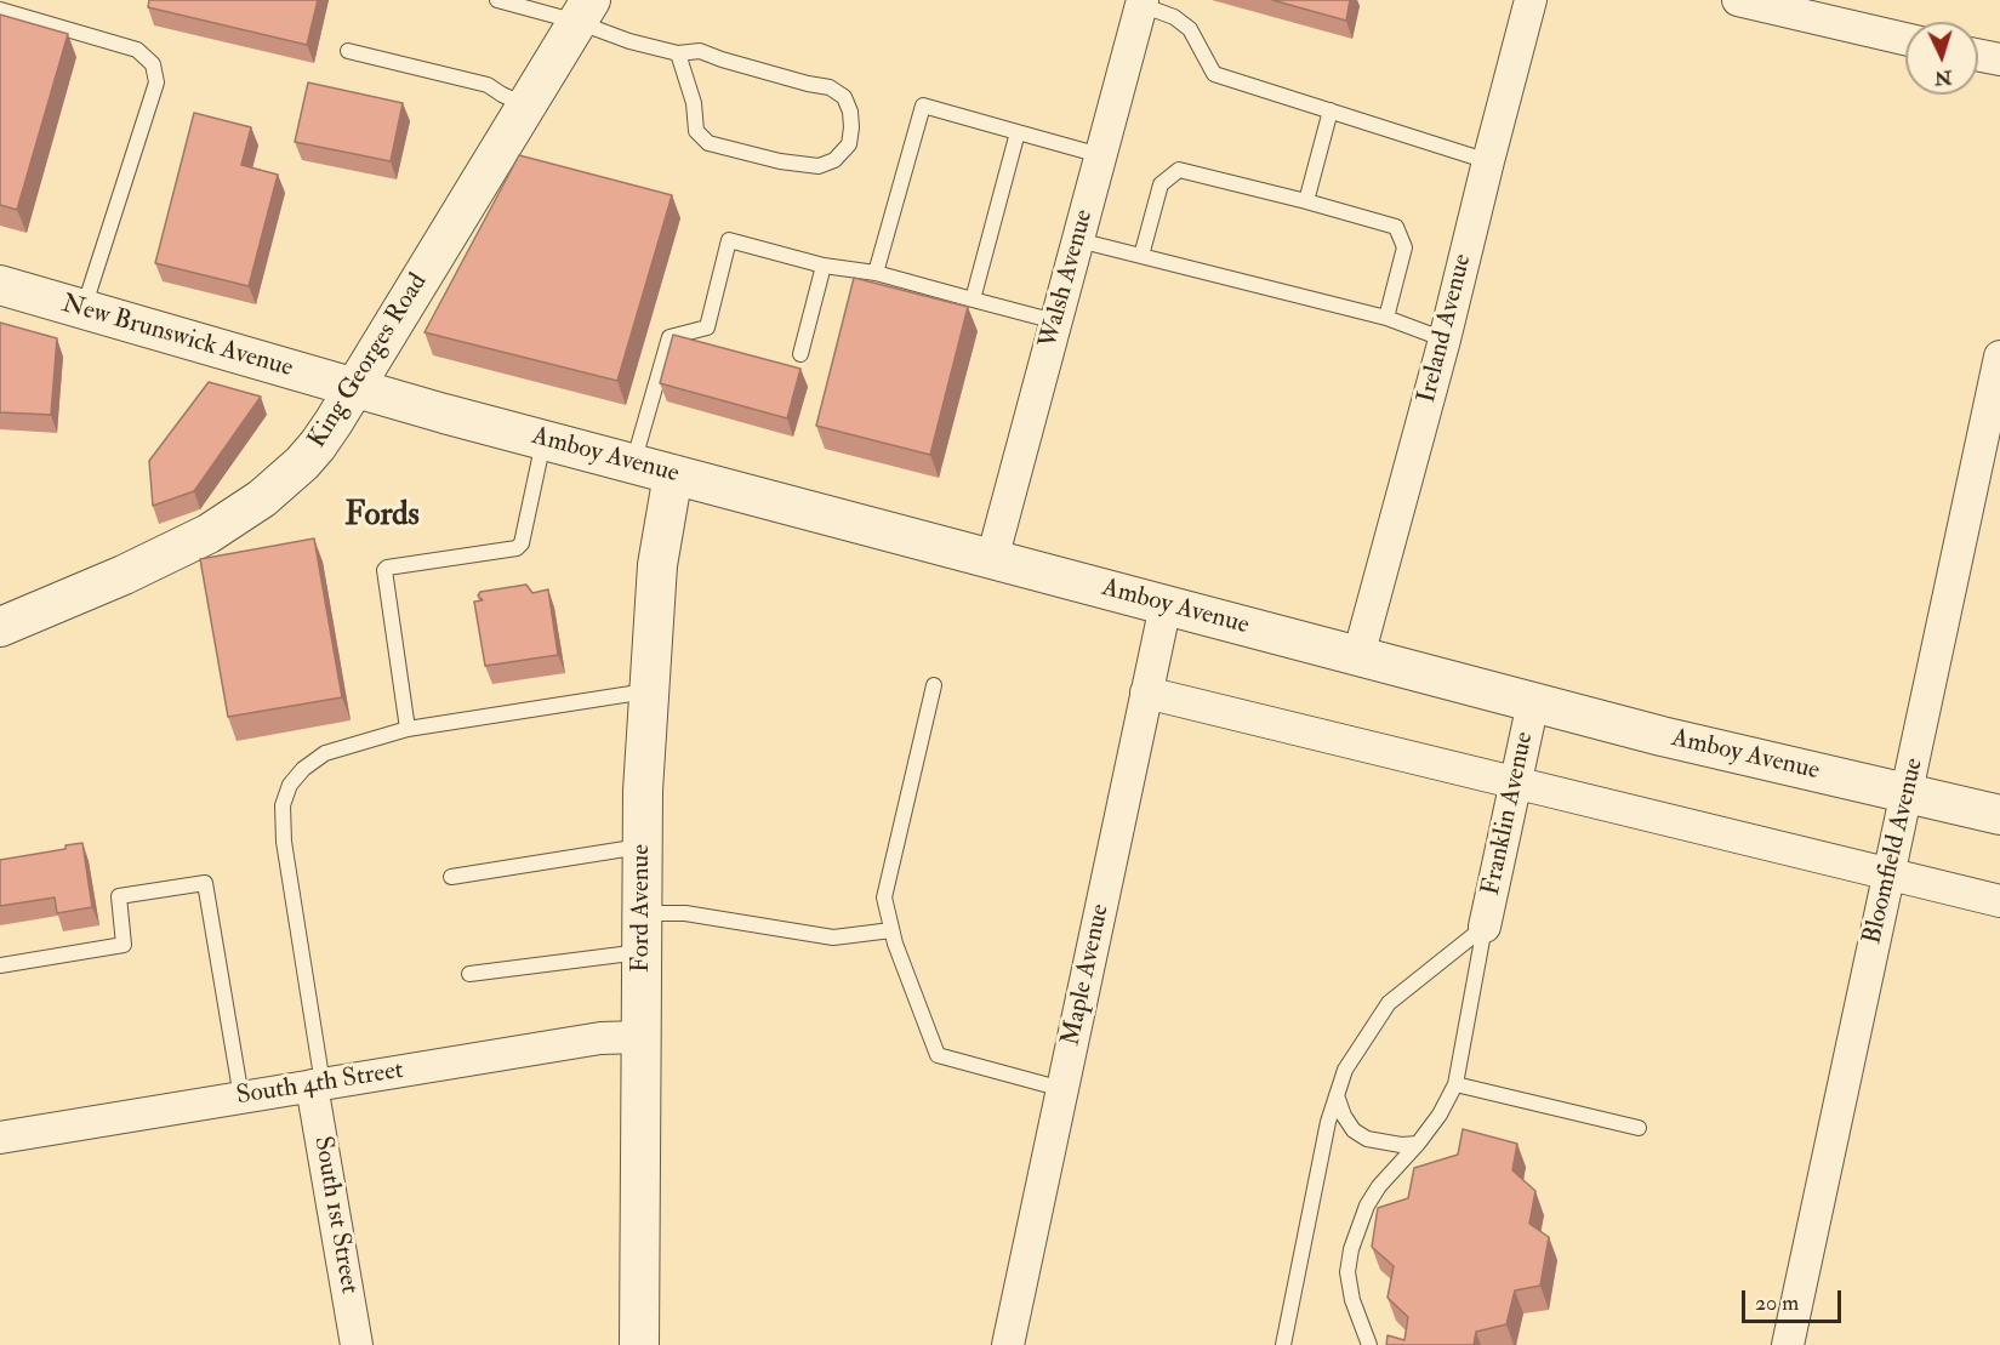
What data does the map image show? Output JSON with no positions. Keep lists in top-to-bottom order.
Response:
{
  "streets": {
    "street": [
      "Walsh Avenue",
      "Ireland Avenue",
      "New Brunswick Avenue",
      "King Georges Road",
      "Amboy Avenue",
      "Franklin Avenue",
      "Bloomfield Avenue",
      "Ford Avenue",
      "Maple Avenue",
      "South 4th Street",
      "South 1st Street"
    ]
  },
  "crossings": [
    ["Walsh Avenue", "Amboy Avenue"],
    ["Ireland Avenue", "Amboy Avenue"],
    ["New Brunswick Avenue", "King Georges Road"],
    ["New Brunswick Avenue", "Amboy Avenue"],
    ["King Georges Road", "Amboy Avenue"],
    ["Amboy Avenue", "Franklin Avenue"],
    ["Amboy Avenue", "Bloomfield Avenue"],
    ["Amboy Avenue", "Ford Avenue"],
    ["Amboy Avenue", "Maple Avenue"],
    ["Ford Avenue", "South 4th Street"],
    ["South 4th Street", "South 1st Street"]
  ],
  "districts": ["Fords"],
  "scale_bar": "20 m",
  "north": "bottom"
}
